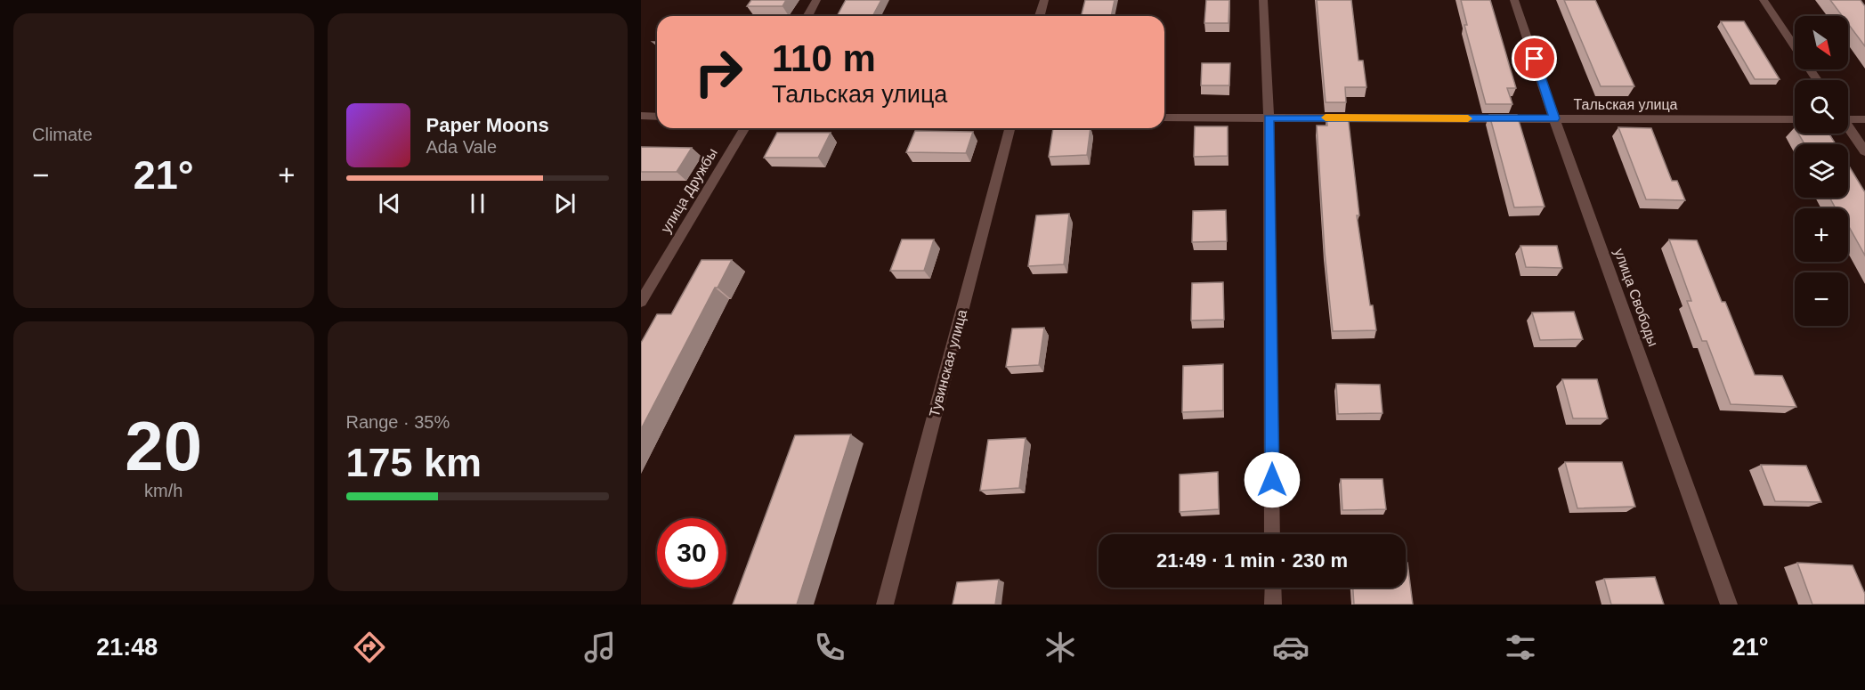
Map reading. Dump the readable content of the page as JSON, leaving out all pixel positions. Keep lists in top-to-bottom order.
{
  "streets": {
    "street": [
      "Тальская улица",
      "улица Дружбы",
      "улица Свободы",
      "Тувинская улица"
    ]
  },
  "crossings": [
    ["Тальская улица", "улица Свободы"]
  ],
  "north": "bottom right",
  "page": {
    "tile": [
      "Climate",
      ["20", "km/h"],
      ["Range · 35%", "175 km"]
    ],
    "map_buttons": ["+", "−"],
    "turn": ["110 m", "Тальская улица"],
    "song": ["Paper Moons", "Ada Vale"],
    "heat": ["−", "21°", "+"],
    "limit": "30",
    "trip": "21:49 · 1 min · 230 m",
    "tabs": ["21:48", "21°"]
  }
}
